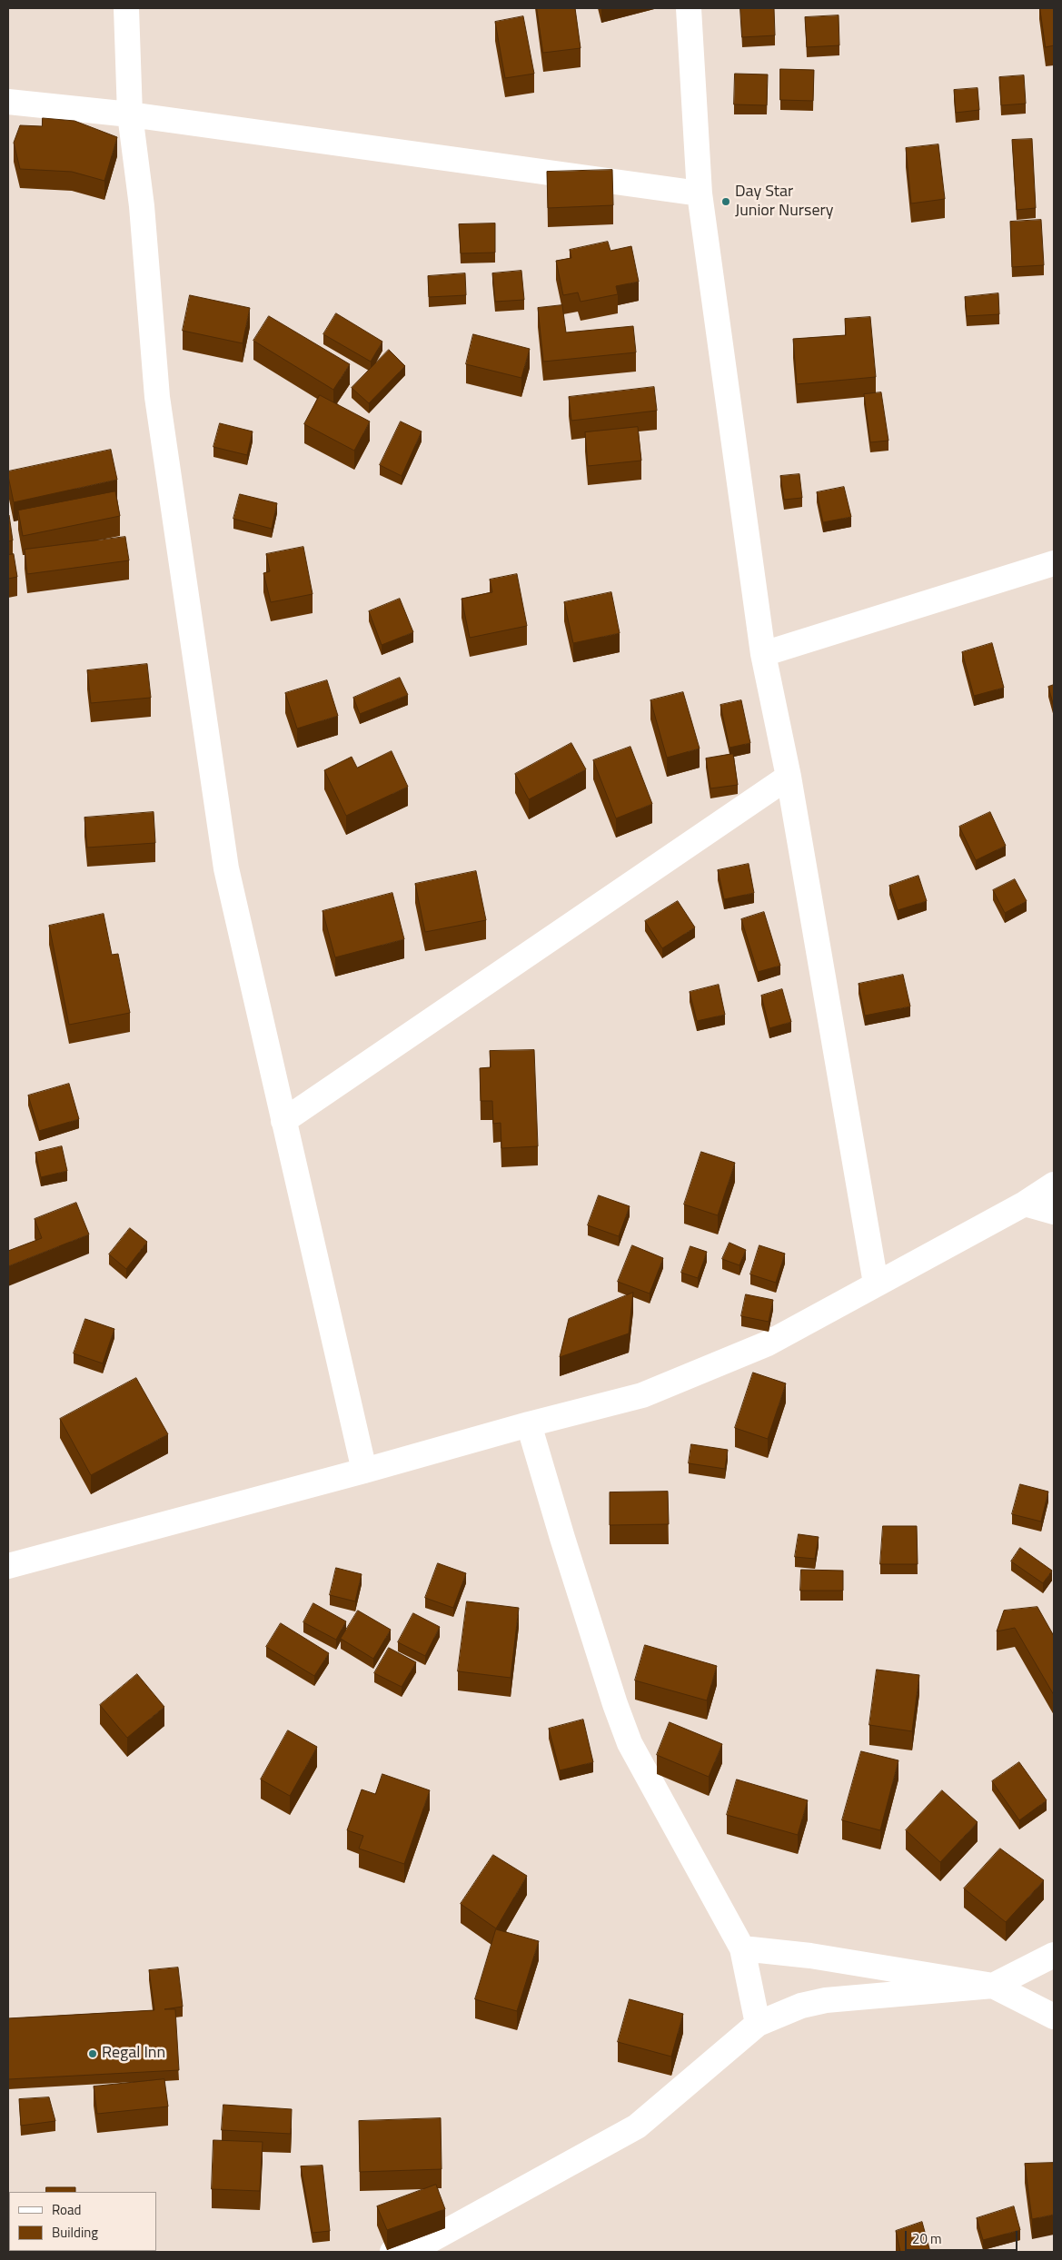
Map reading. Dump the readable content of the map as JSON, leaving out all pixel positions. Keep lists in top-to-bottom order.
{
  "places": ["Day Star Junior Nursery", "Regal Inn"],
  "legend": ["Road", "Building"],
  "scale_bar": "20 m"
}
